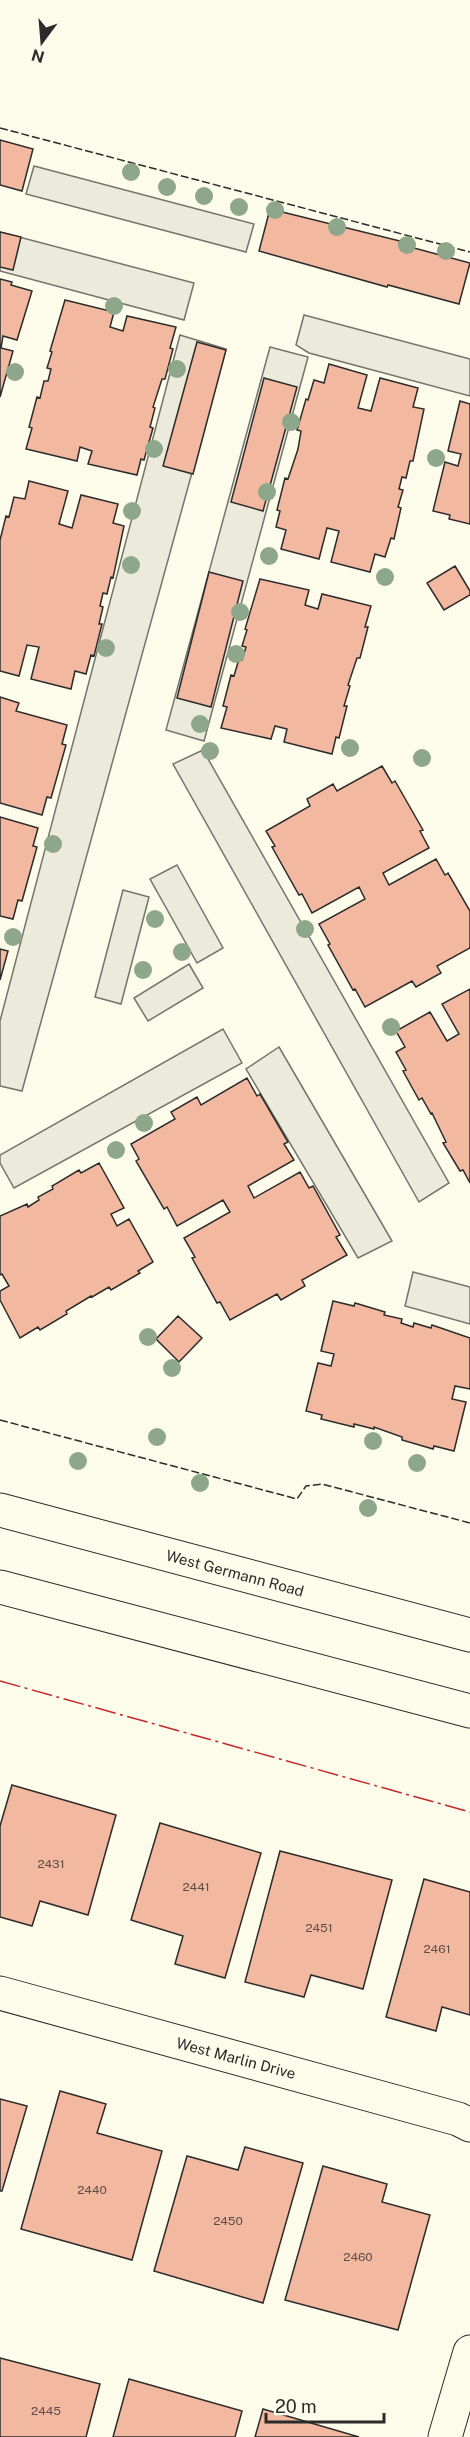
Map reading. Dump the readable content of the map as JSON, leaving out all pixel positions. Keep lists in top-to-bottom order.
{
  "streets": {
    "main road": ["West Germann Road", "West Marlin Drive"]
  },
  "house_numbers": [
    "2431",
    "2441",
    "2451",
    "2461",
    "2440",
    "2450",
    "2460",
    "2445"
  ],
  "scale_bar": "20 m",
  "north": "bottom"
}
